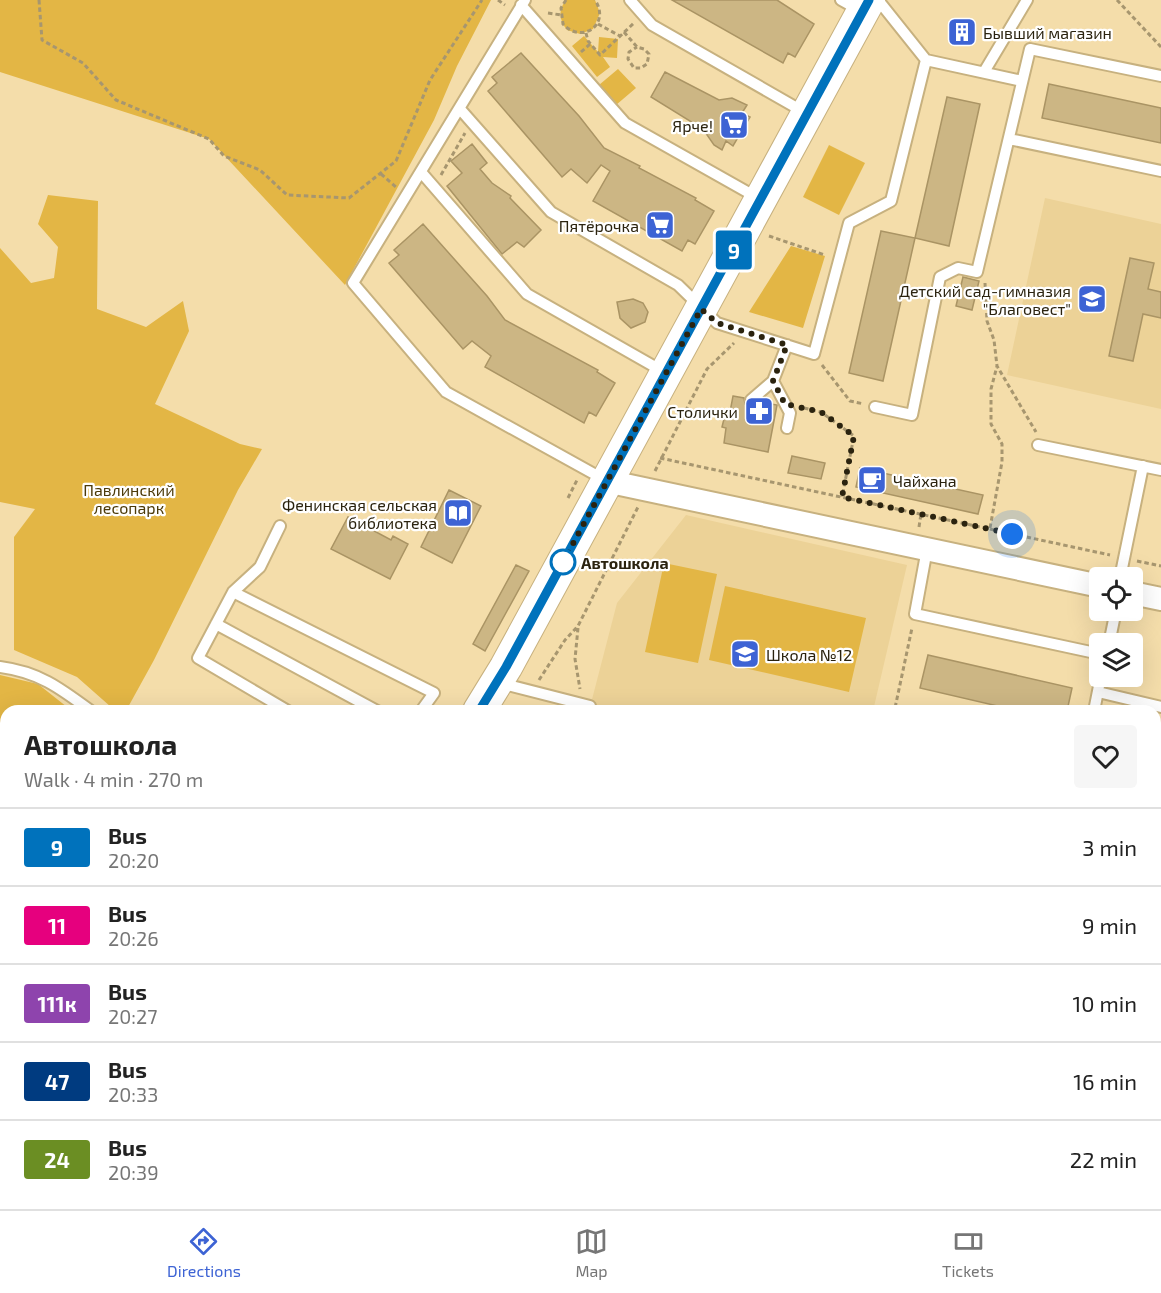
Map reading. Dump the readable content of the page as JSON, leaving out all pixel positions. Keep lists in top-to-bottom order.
{
  "parks": ["Павлинский лесопарк"],
  "places": {
    "building": ["Бывший магазин"],
    "supermarket": ["Ярче!", "Пятёрочка"],
    "school or university": ["Детский сад-гимназия \"Благовест\"", "Школа №12"],
    "pharmacy": ["Столички"],
    "cafe": ["Чайхана"],
    "library": ["Фенинская сельская библиотека"],
    "other": ["Автошкола"]
  },
  "lines": ["bus line 9"],
  "page": {
    "on_map": "9",
    "heading": ["Автошкола", "Walk · 4 min · 270 m"],
    "list": [
      {
        "mark": "9",
        "name": "Bus",
        "note": "20:20",
        "value": "3 min"
      },
      {
        "mark": "11",
        "name": "Bus",
        "note": "20:26",
        "value": "9 min"
      },
      {
        "mark": "111к",
        "name": "Bus",
        "note": "20:27",
        "value": "10 min"
      },
      {
        "mark": "47",
        "name": "Bus",
        "note": "20:33",
        "value": "16 min"
      },
      {
        "mark": "24",
        "name": "Bus",
        "note": "20:39",
        "value": "22 min"
      }
    ],
    "tabs": ["Directions", "Map", "Tickets"]
  }
}
